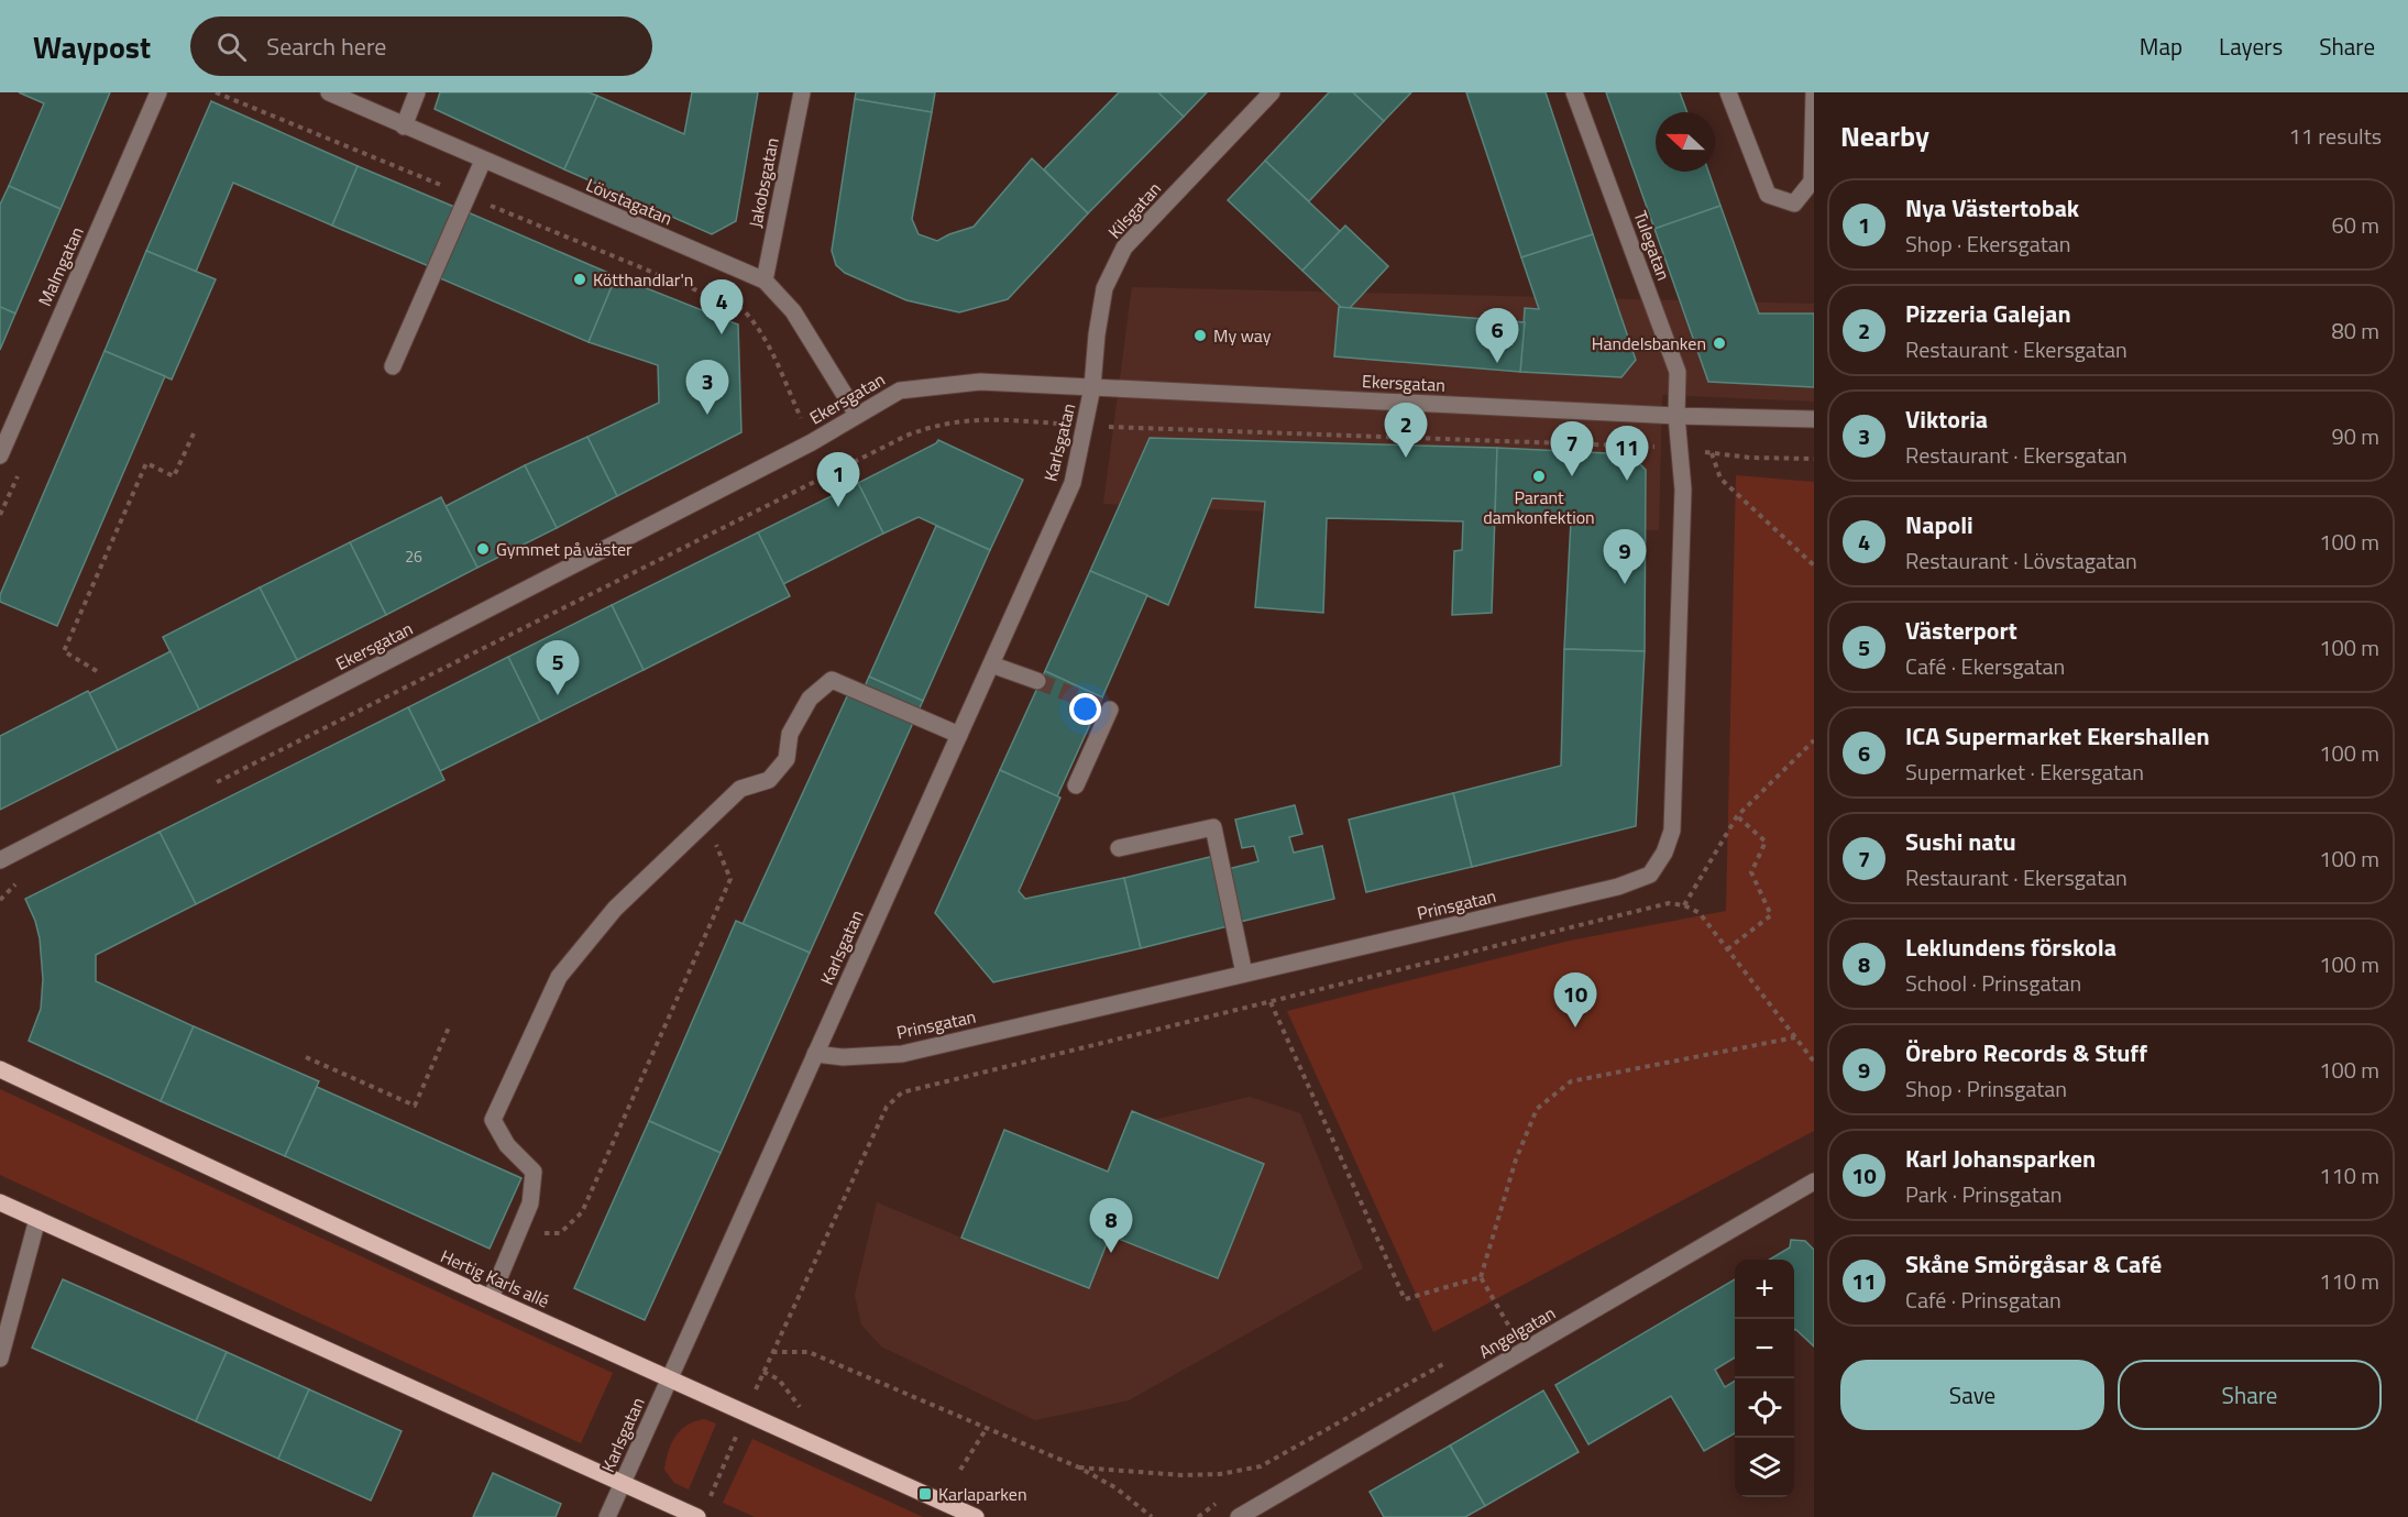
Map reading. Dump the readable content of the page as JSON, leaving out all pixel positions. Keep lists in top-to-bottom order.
{
  "streets": {
    "main road": ["Hertig Karls allé"],
    "street": [
      "Jakobsgatan",
      "Lövstagatan",
      "Kilsgatan",
      "Tulegatan",
      "Malmgatan",
      "Ekersgatan",
      "Karlsgatan",
      "Prinsgatan",
      "Angelgatan"
    ]
  },
  "crossings": [
    ["Jakobsgatan", "Lövstagatan"],
    ["Lövstagatan", "Ekersgatan"],
    ["Kilsgatan", "Ekersgatan"],
    ["Kilsgatan", "Karlsgatan"],
    ["Tulegatan", "Ekersgatan"],
    ["Tulegatan", "Prinsgatan"],
    ["Ekersgatan", "Karlsgatan"],
    ["Ekersgatan", "Prinsgatan"],
    ["Karlsgatan", "Prinsgatan"],
    ["Karlsgatan", "Hertig Karls allé"]
  ],
  "places": {
    "other": [
      "Kötthandlar'n",
      "My way",
      "Handelsbanken",
      "Parant damkonfektion",
      "Gymmet på väster"
    ],
    "transit": ["Karlaparken"]
  },
  "house_numbers": ["26"],
  "north": "left",
  "page": {
    "header": "Waypost",
    "search": "Search here",
    "nav": ["Map", "Layers", "Share"],
    "heading": ["Nearby", "11 results"],
    "list": [
      {
        "mark": "1",
        "name": "Nya Västertobak",
        "note": "Shop · Ekersgatan",
        "value": "60 m"
      },
      {
        "mark": "2",
        "name": "Pizzeria Galejan",
        "note": "Restaurant · Ekersgatan",
        "value": "80 m"
      },
      {
        "mark": "3",
        "name": "Viktoria",
        "note": "Restaurant · Ekersgatan",
        "value": "90 m"
      },
      {
        "mark": "4",
        "name": "Napoli",
        "note": "Restaurant · Lövstagatan",
        "value": "100 m"
      },
      {
        "mark": "5",
        "name": "Västerport",
        "note": "Café · Ekersgatan",
        "value": "100 m"
      },
      {
        "mark": "6",
        "name": "ICA Supermarket Ekershallen",
        "note": "Supermarket · Ekersgatan",
        "value": "100 m"
      },
      {
        "mark": "7",
        "name": "Sushi natu",
        "note": "Restaurant · Ekersgatan",
        "value": "100 m"
      },
      {
        "mark": "8",
        "name": "Leklundens förskola",
        "note": "School · Prinsgatan",
        "value": "100 m"
      },
      {
        "mark": "9",
        "name": "Örebro Records & Stuff",
        "note": "Shop · Prinsgatan",
        "value": "100 m"
      },
      {
        "mark": "10",
        "name": "Karl Johansparken",
        "note": "Park · Prinsgatan",
        "value": "110 m"
      },
      {
        "mark": "11",
        "name": "Skåne Smörgåsar & Café",
        "note": "Café · Prinsgatan",
        "value": "110 m"
      }
    ],
    "pins": [
      "4",
      "6",
      "3",
      "2",
      "7",
      "11",
      "1",
      "9",
      "5",
      "10",
      "8"
    ],
    "map_buttons": ["+", "−"],
    "buttons": ["Save", "Share"]
  }
}
